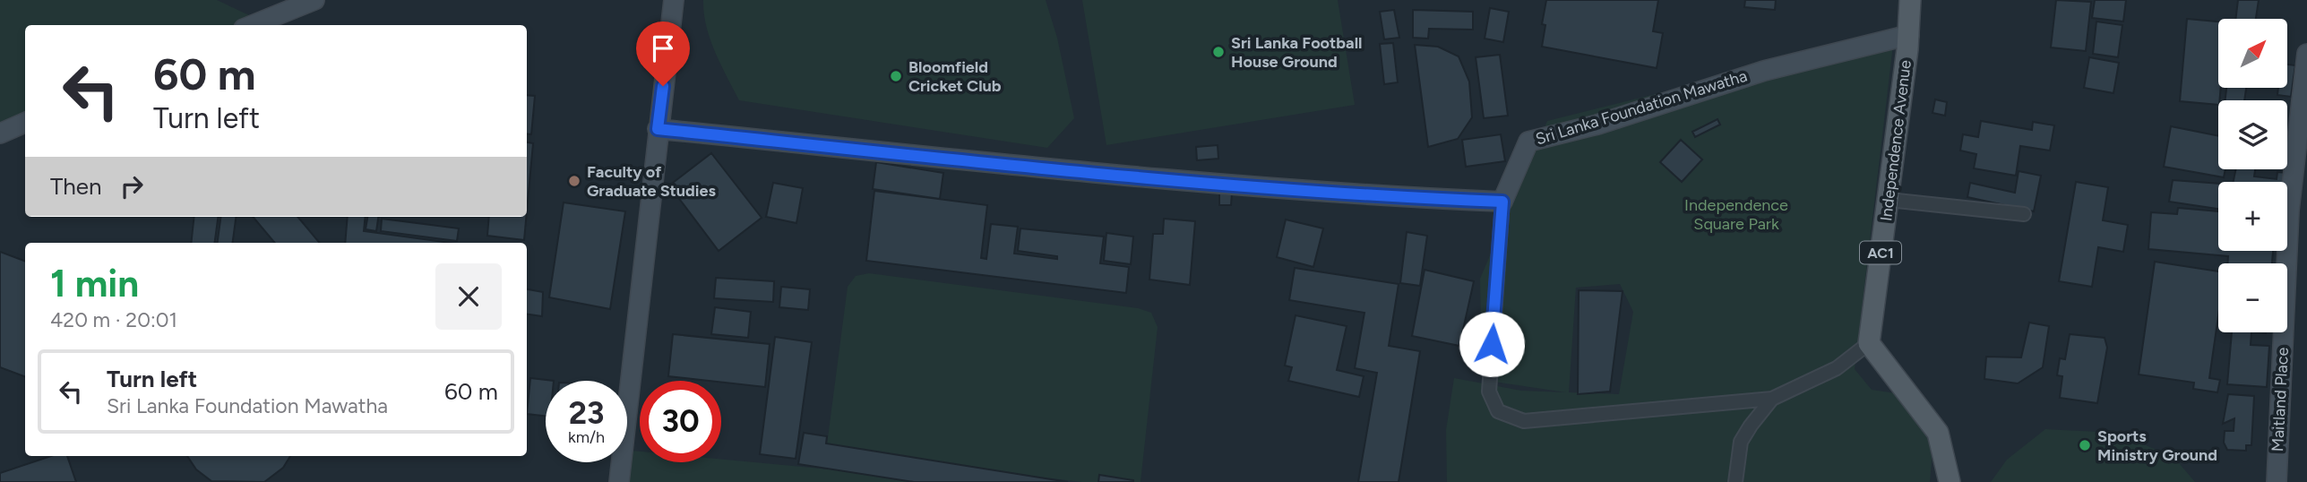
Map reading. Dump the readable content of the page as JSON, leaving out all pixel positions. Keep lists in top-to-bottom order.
{
  "streets": {
    "main road": ["Independence Avenue", "AC1"],
    "street": ["Sri Lanka Foundation Mawatha", "Maitland Place"]
  },
  "crossings": [
    ["Sri Lanka Foundation Mawatha", "Independence Avenue"]
  ],
  "parks": ["Independence Square Park"],
  "places": [
    "Sri Lanka Football House Ground",
    "Bloomfield Cricket Club",
    "Faculty of Graduate Studies",
    "Sports Ministry Ground"
  ],
  "north": "top right",
  "page": {
    "map_buttons": ["+", "−"],
    "turn": ["60 m", "Turn left"],
    "then": "Then",
    "heading": ["1 min", "420 m · 20:01"],
    "list": [
      {
        "name": "Turn left",
        "note": "Sri Lanka Foundation Mawatha",
        "value": "60 m"
      }
    ],
    "speed": "23 km/h",
    "limit": "30"
  }
}
